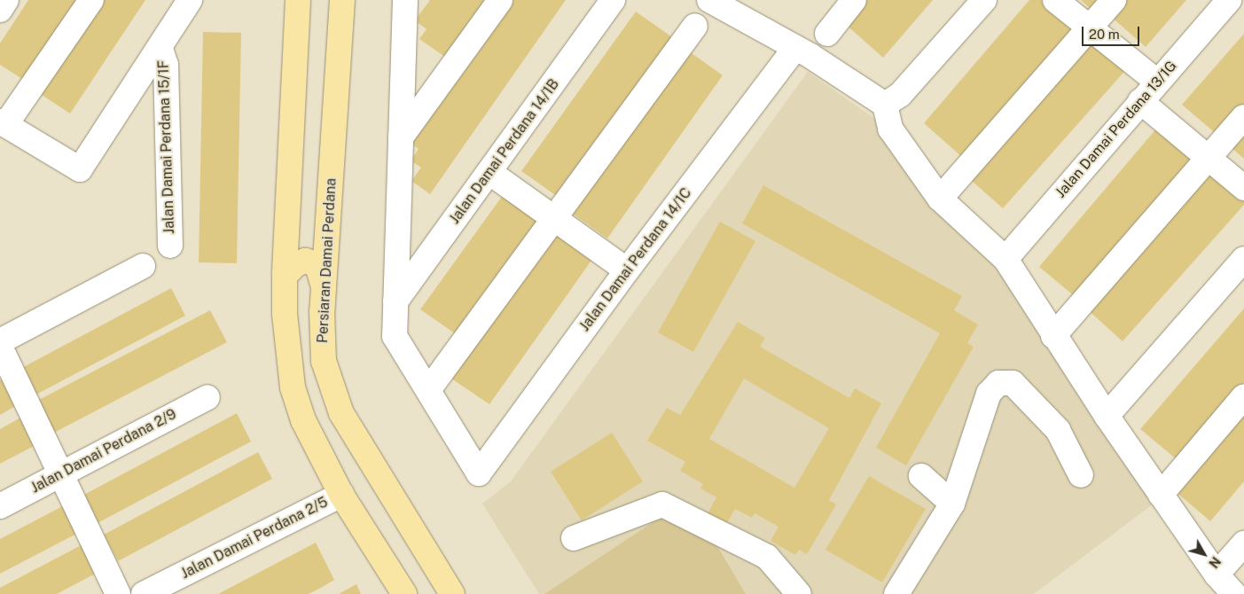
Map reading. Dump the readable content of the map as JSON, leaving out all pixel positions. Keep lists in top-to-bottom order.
{
  "streets": {
    "main road": ["Persiaran Damai Perdana"],
    "street": [
      "Jalan Damai Perdana 13/1G",
      "Jalan Damai Perdana 15/1F",
      "Jalan Damai Perdana 14/1B",
      "Jalan Damai Perdana 14/1C",
      "Jalan Damai Perdana 2/9",
      "Jalan Damai Perdana 2/5"
    ]
  },
  "scale_bar": "20 m",
  "north": "bottom right"
}
